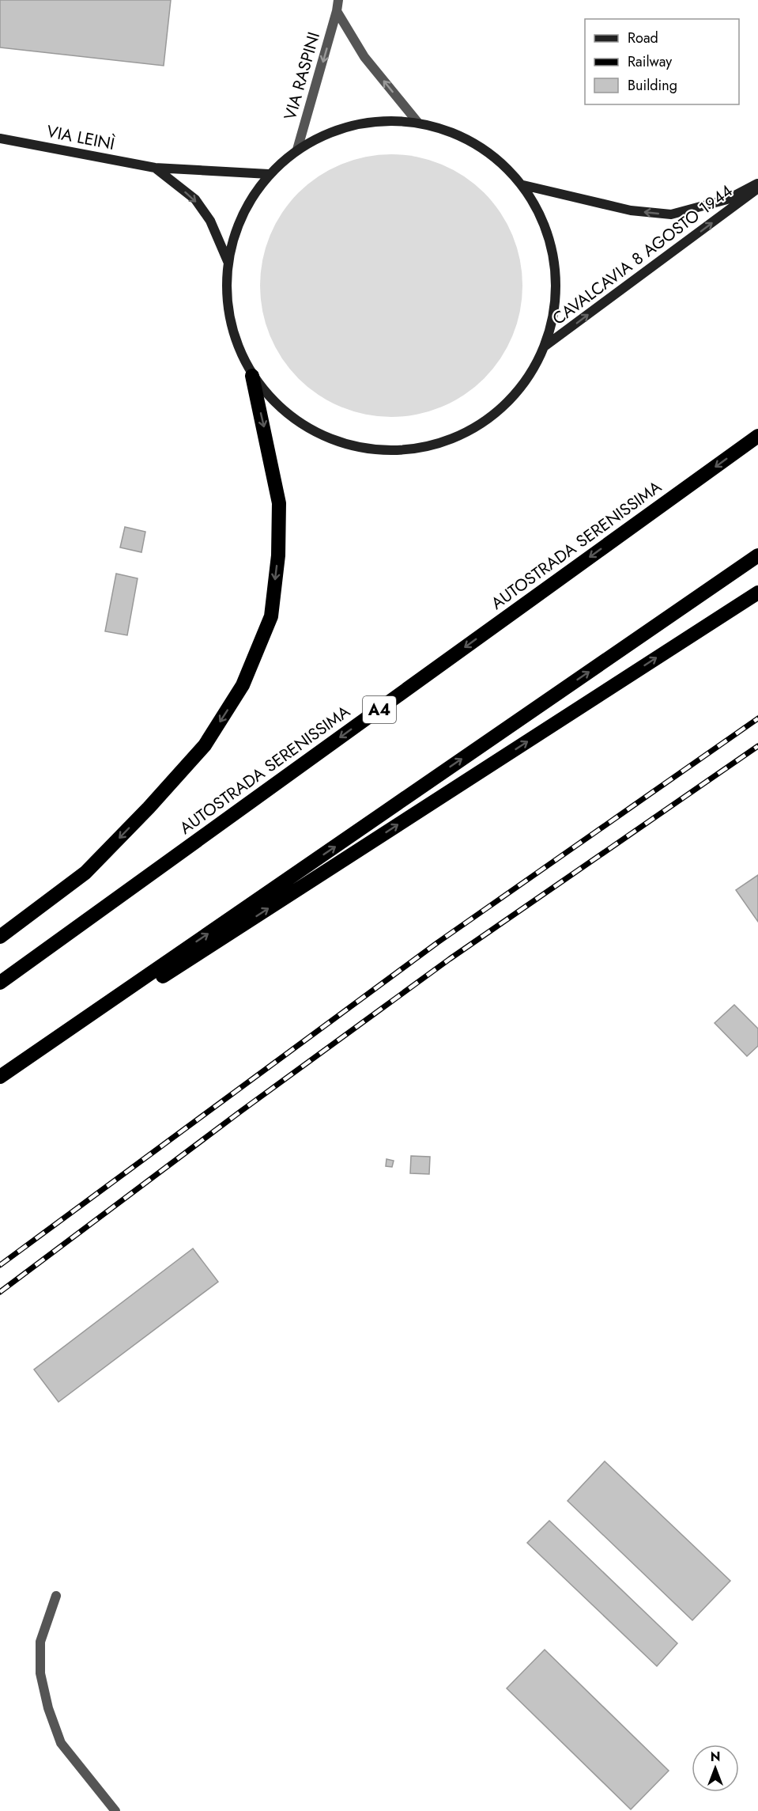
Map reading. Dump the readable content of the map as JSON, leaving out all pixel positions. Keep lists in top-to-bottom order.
{
  "streets": {
    "highway": ["AUTOSTRADA SERENISSIMA", "A4"],
    "main road": ["VIA LEINÌ", "CAVALCAVIA 8 AGOSTO 1944"],
    "street": ["VIA RASPINI"]
  },
  "legend": ["Road", "Railway", "Building"],
  "north": "top"
}
